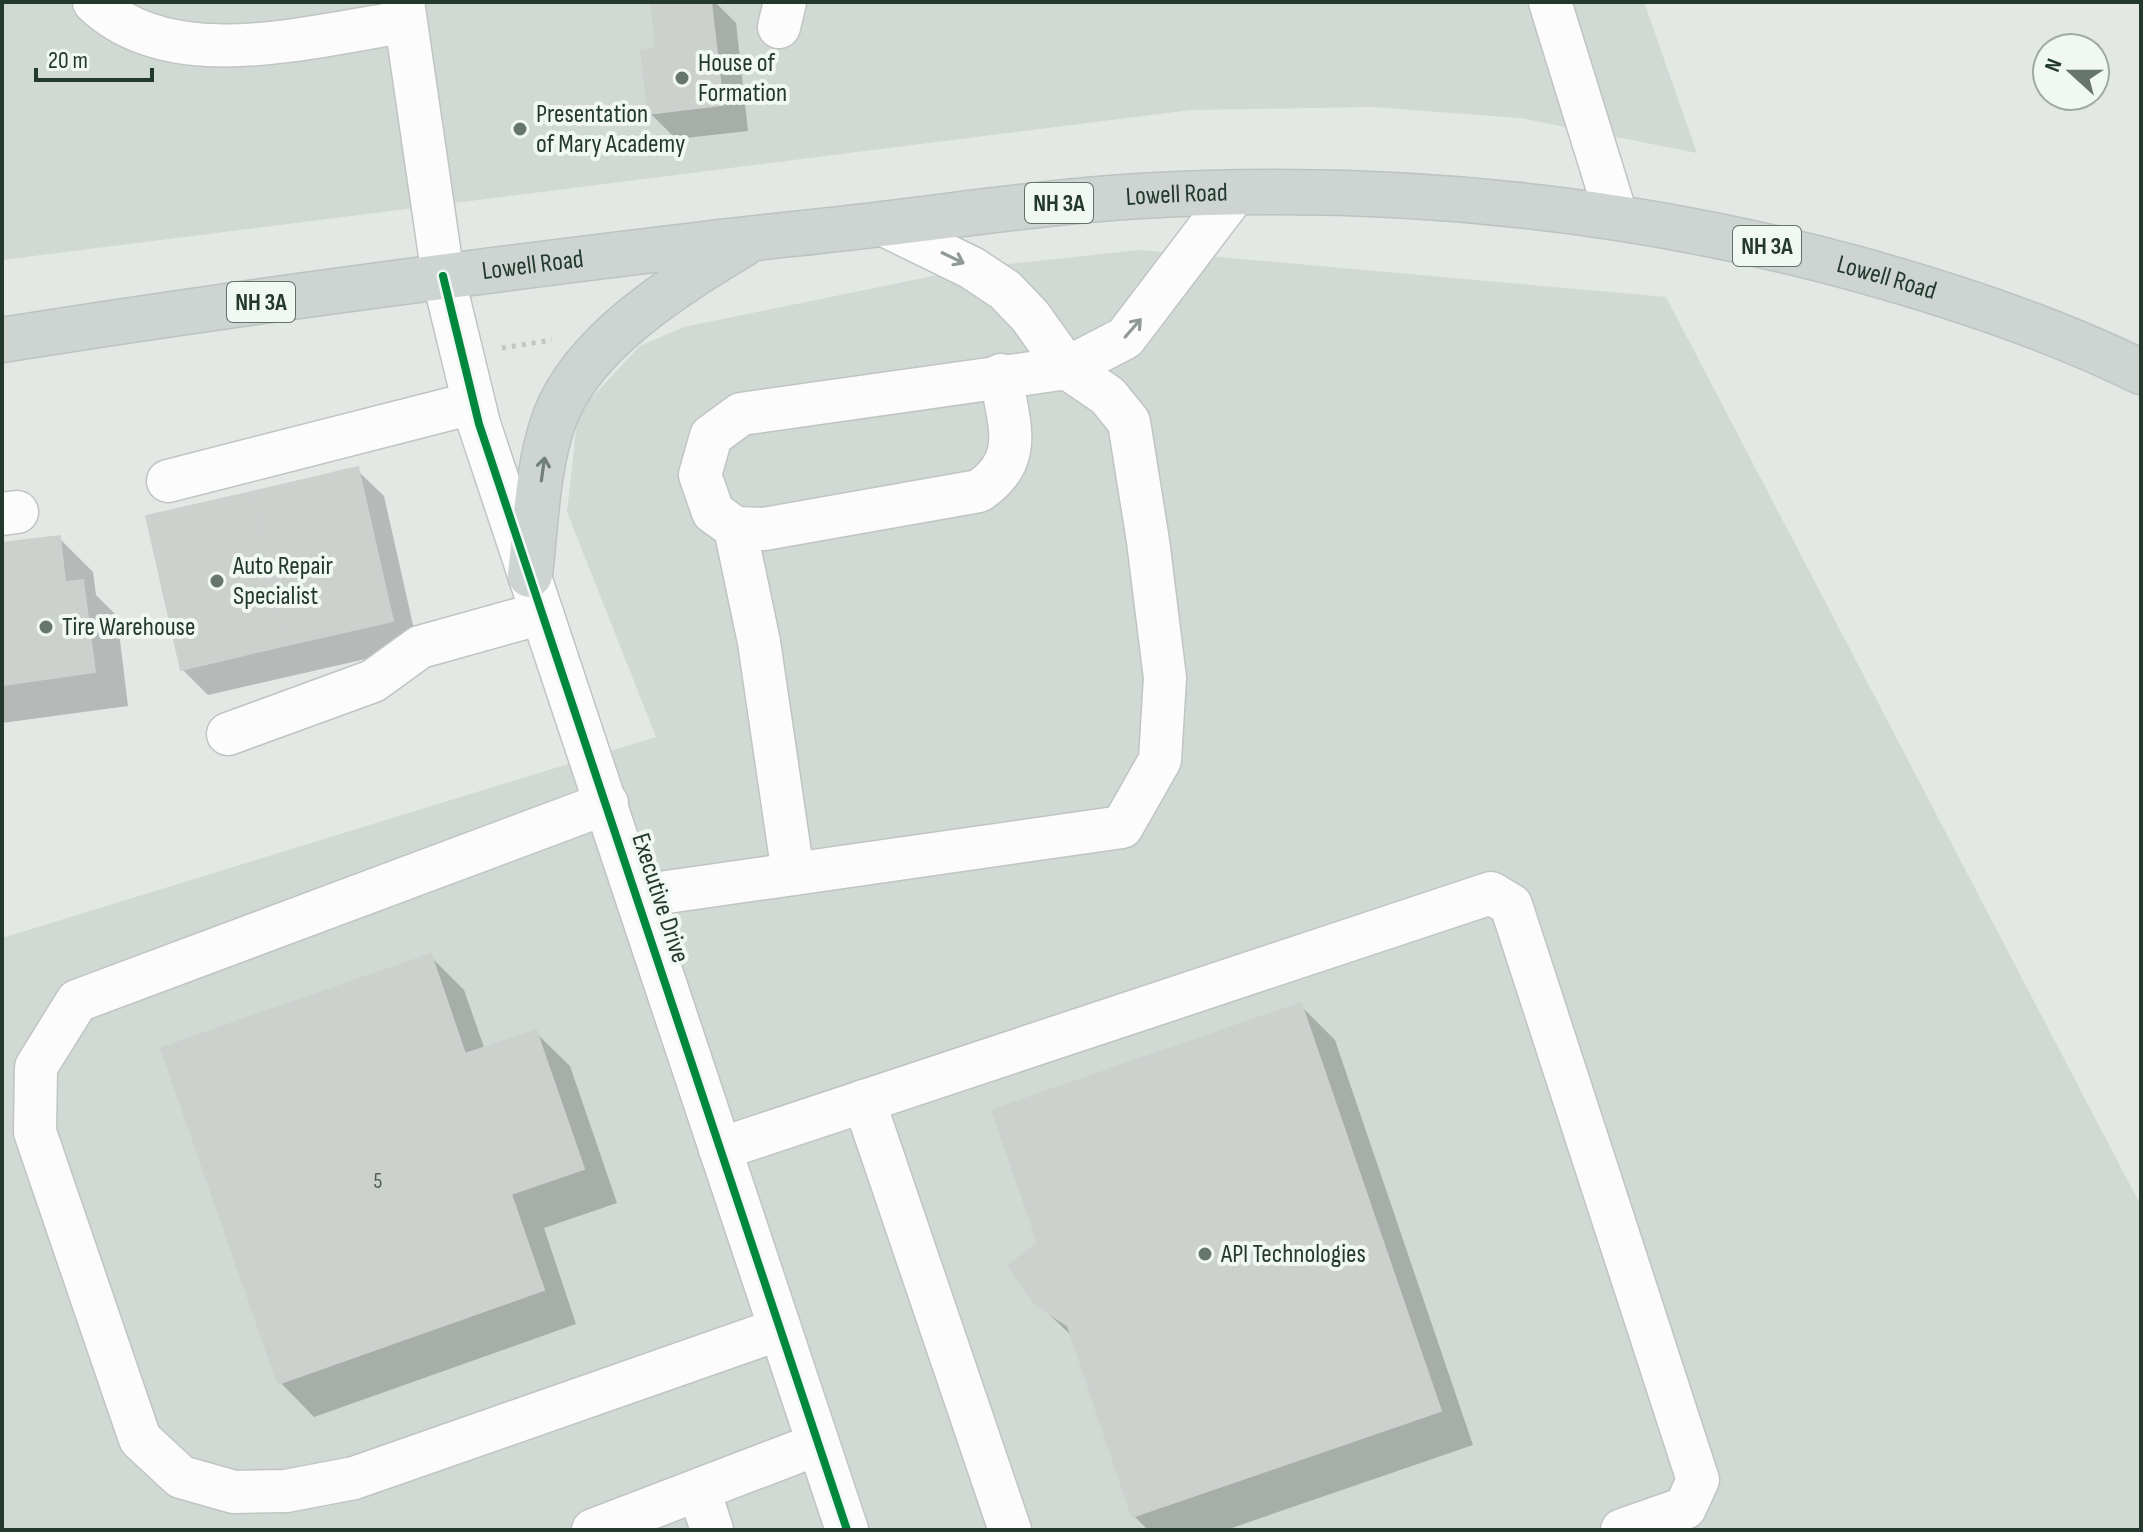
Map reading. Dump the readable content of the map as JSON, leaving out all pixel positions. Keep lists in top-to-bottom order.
{
  "streets": {
    "main road": ["Lowell Road", "NH 3A"],
    "street": ["Executive Drive"]
  },
  "crossings": [
    ["Lowell Road", "Executive Drive"]
  ],
  "places": [
    "House of Formation",
    "Presentation of Mary Academy",
    "Auto Repair Specialist",
    "Tire Warehouse",
    "API Technologies"
  ],
  "house_numbers": ["5"],
  "scale_bar": "20 m",
  "north": "left"
}
